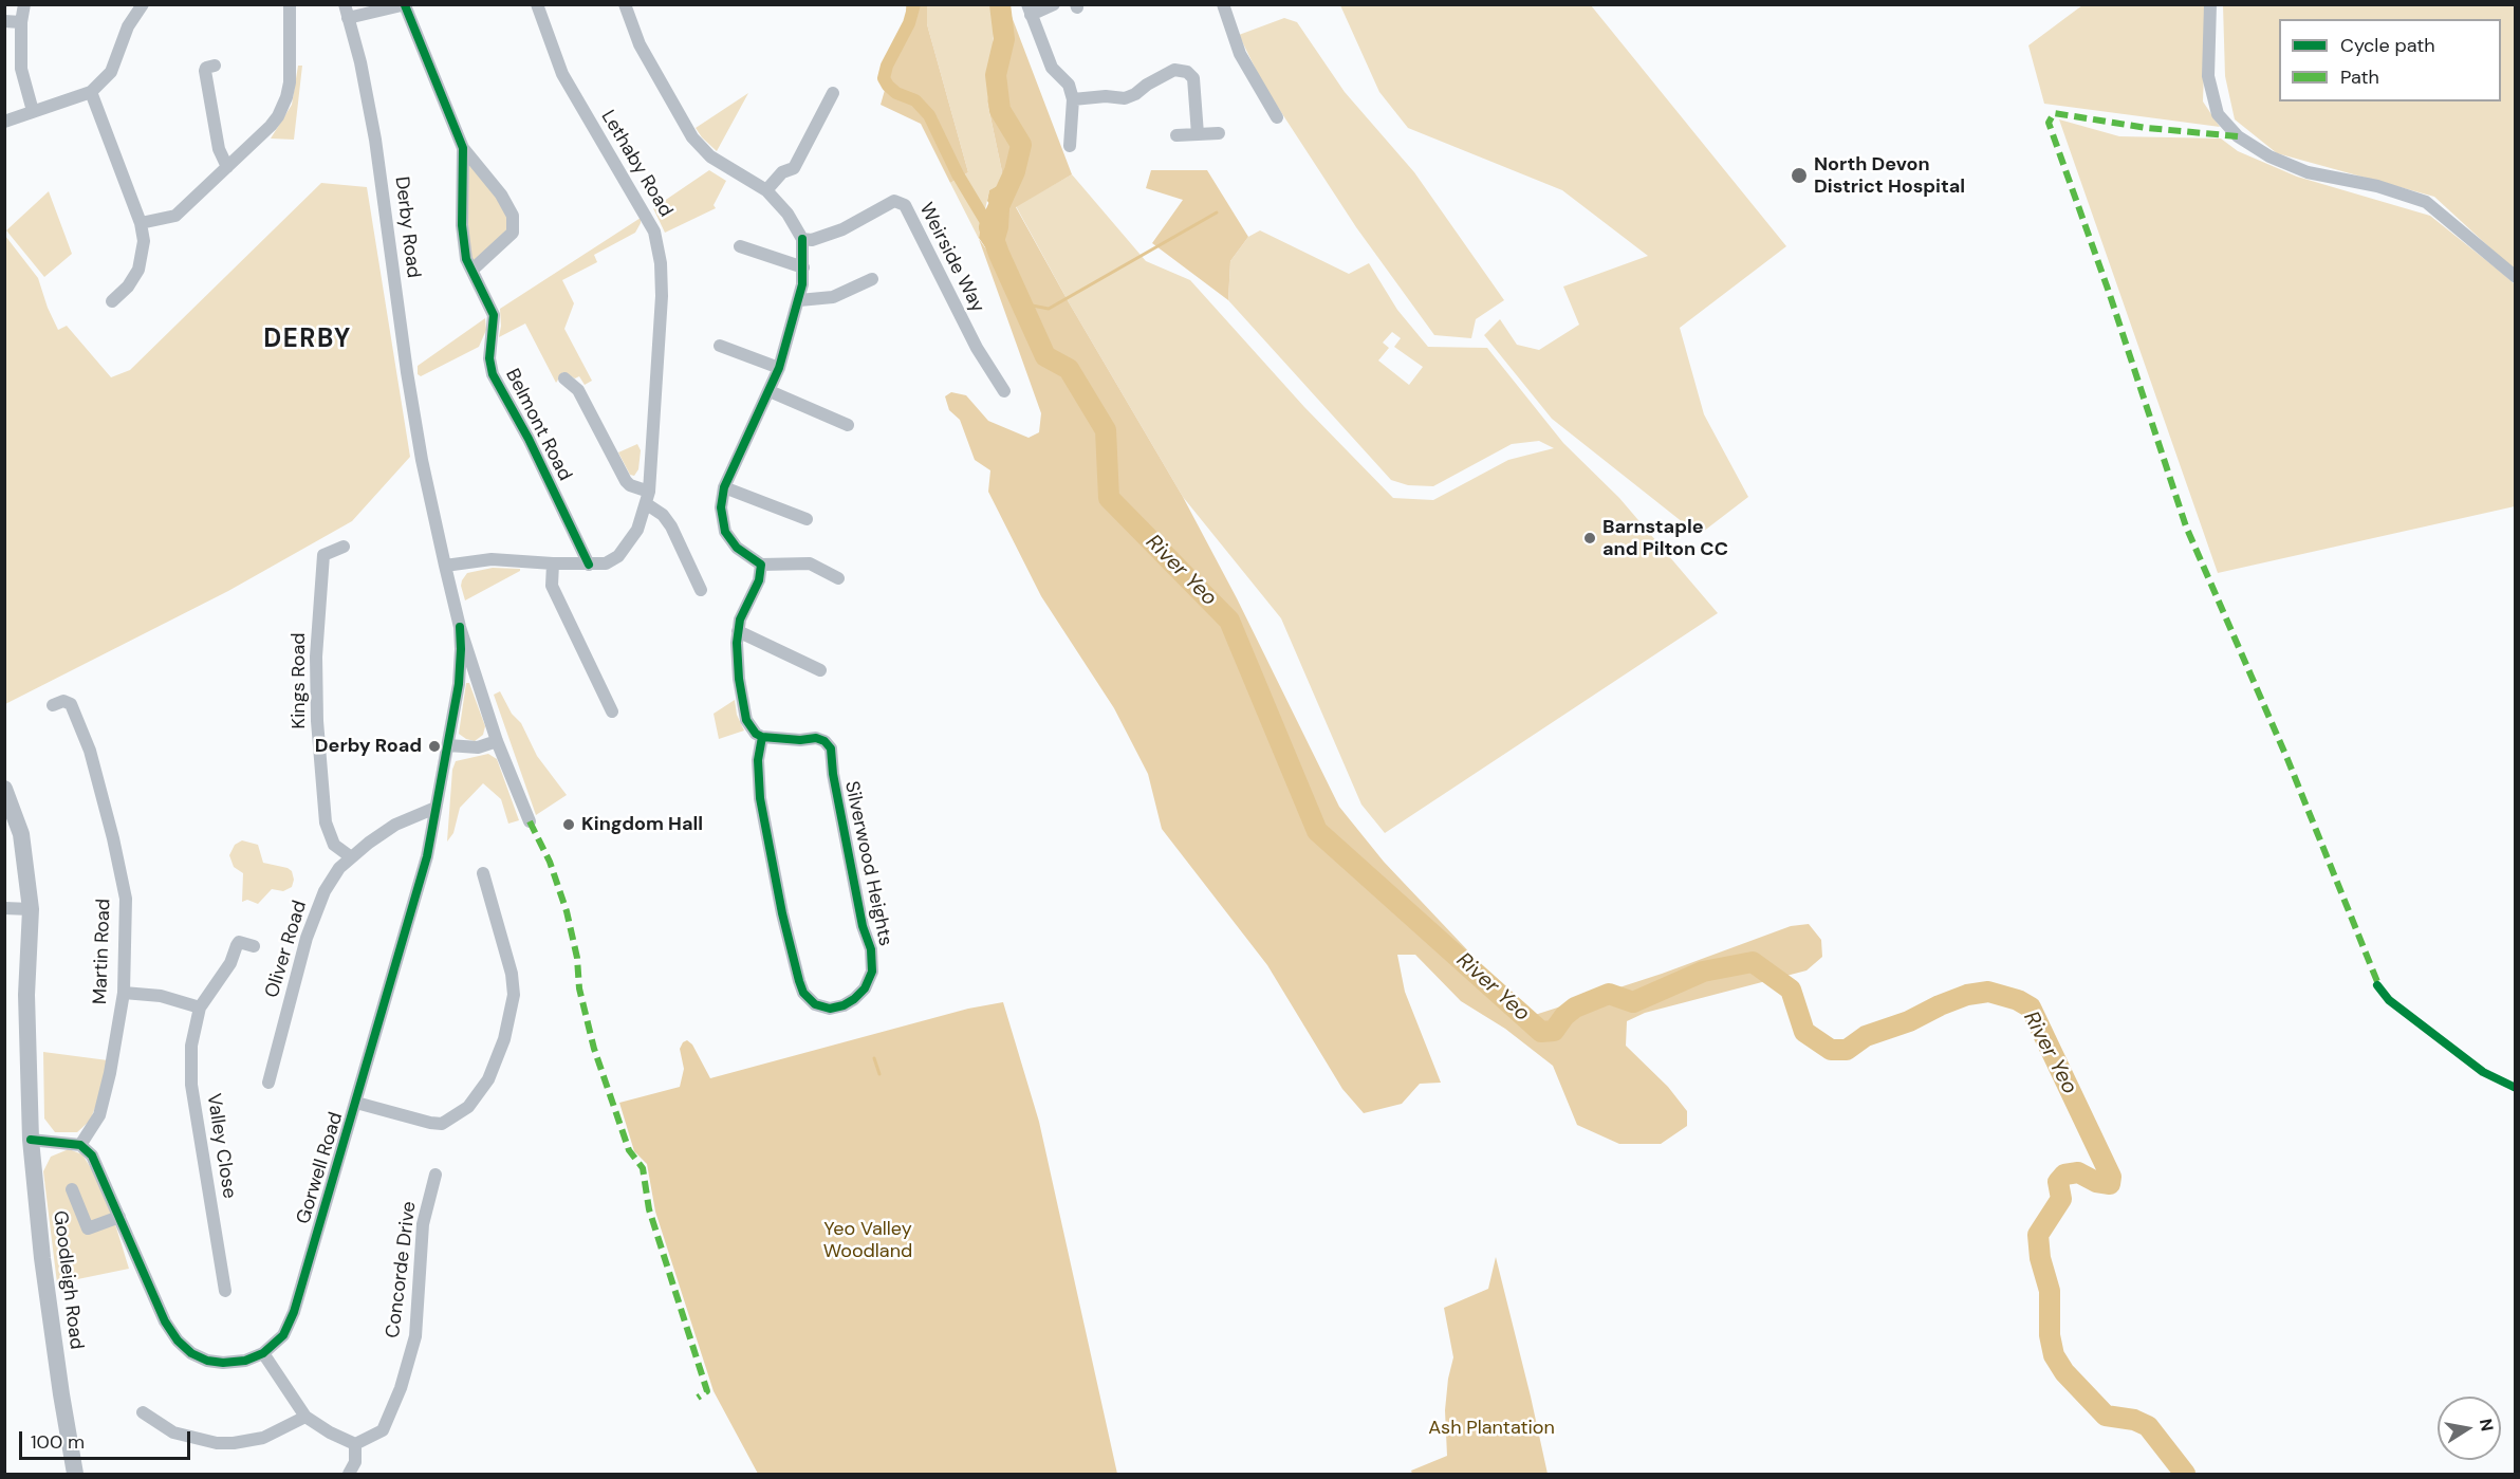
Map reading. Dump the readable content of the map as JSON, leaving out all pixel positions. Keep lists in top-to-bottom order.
{
  "streets": {
    "street": [
      "Lethaby Road",
      "Derby Road",
      "Weirside Way",
      "Belmont Road",
      "Kings Road",
      "Silverwood Heights",
      "Oliver Road",
      "Martin Road",
      "Valley Close",
      "Gorwell Road",
      "Concorde Drive",
      "Goodleigh Road"
    ]
  },
  "crossings": [
    ["Lethaby Road", "Derby Road"],
    ["Lethaby Road", "Belmont Road"],
    ["Derby Road", "Gorwell Road"],
    ["Kings Road", "Oliver Road"],
    ["Oliver Road", "Gorwell Road"]
  ],
  "districts": ["DERBY"],
  "water": ["River Yeo"],
  "parks": ["Yeo Valley Woodland", "Ash Plantation"],
  "places": [
    "North Devon District Hospital",
    "Barnstaple and Pilton CC",
    "Derby Road",
    "Kingdom Hall"
  ],
  "legend": ["Cycle path", "Path"],
  "scale_bar": "100 m",
  "north": "right"
}
